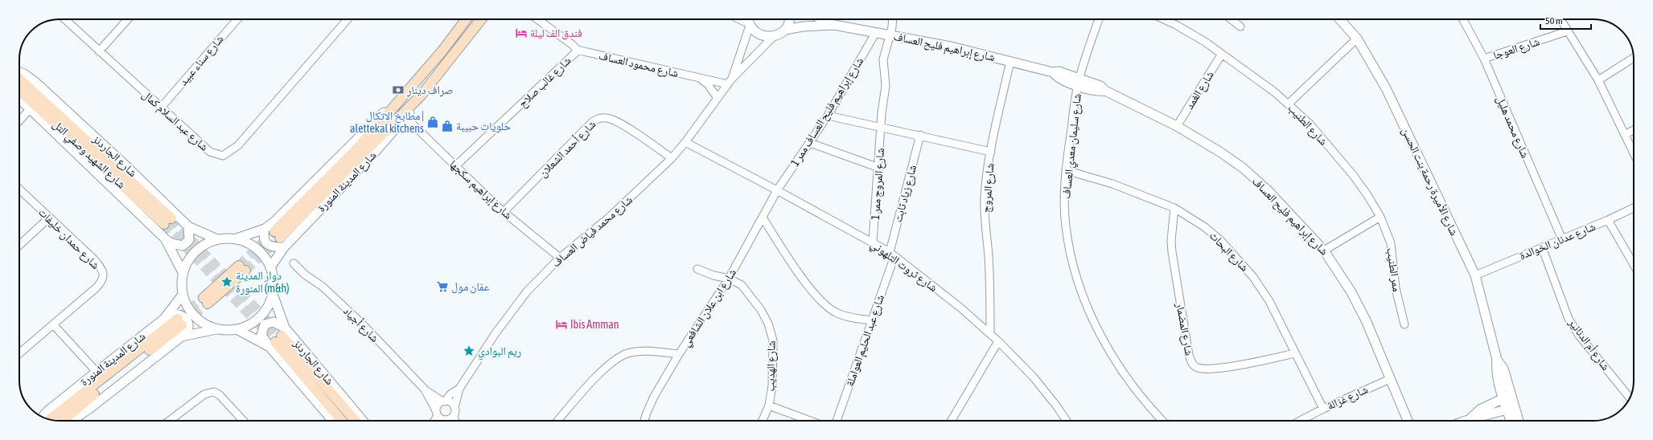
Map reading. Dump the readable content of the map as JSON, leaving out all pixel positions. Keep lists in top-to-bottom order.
{
  "streets": {
    "main road": ["شارع الشهيد وصفي التل", "شارع المدينة المنورة"],
    "street": [
      "شارع إبراهيم فليح العساف",
      "شارع العوجا",
      "شارع سناء عبيد",
      "شارع محمود العساف",
      "شارع غالب صلاح",
      "شارع الغمد",
      "شارع إبراهيم فليح العساف ممر 1",
      "شارع عبد السلام كمال",
      "شارع الطنيب",
      "شارع محمد هليل",
      "شارع سليمان معدي العساف",
      "شارع أحمد الشعلان",
      "شارع الجاردنز",
      "شارع الأميرة رحمة بنت الحسن",
      "شارع المروج ممر 1",
      "شارع المروج",
      "شارع إبراهيم سكجها",
      "شارع زياد ثابت",
      "شارع محمد فياض العساف",
      "شارع حمدان خليفات",
      "شارع عدنان الخوالدة",
      "شارع البحاث",
      "شارع ثروت التلهوني",
      "ممر الطنيب",
      "شارع ابن علان الشافعي",
      "شارع أجياد",
      "شارع المضمار",
      "شارع عبد الحليم العواملة",
      "شارع أم الدنانير",
      "شارع الهديب",
      "شارع غزالة"
    ]
  },
  "crossings": [
    ["شارع إبراهيم فليح العساف", "شارع الغمد"],
    ["شارع إبراهيم فليح العساف", "شارع إبراهيم فليح العساف ممر 1"],
    ["شارع إبراهيم فليح العساف", "شارع سليمان معدي العساف"],
    ["شارع إبراهيم فليح العساف", "شارع المروج ممر 1"],
    ["شارع إبراهيم فليح العساف", "شارع محمد فياض العساف"],
    ["شارع إبراهيم فليح العساف", "شارع غزالة"],
    ["شارع العوجا", "شارع محمد هليل"],
    ["شارع سناء عبيد", "شارع عبد السلام كمال"],
    ["شارع محمود العساف", "شارع غالب صلاح"],
    ["شارع محمود العساف", "شارع محمد فياض العساف"],
    ["شارع غالب صلاح", "شارع إبراهيم سكجها"],
    ["شارع الغمد", "شارع الطنيب"],
    ["شارع إبراهيم فليح العساف ممر 1", "شارع المروج"],
    ["شارع إبراهيم فليح العساف ممر 1", "شارع ثروت التلهوني"],
    ["شارع إبراهيم فليح العساف ممر 1", "شارع ابن علان الشافعي"],
    ["شارع الطنيب", "ممر الطنيب"],
    ["شارع محمد هليل", "شارع عدنان الخوالدة"],
    ["شارع سليمان معدي العساف", "شارع البحاث"],
    ["شارع أحمد الشعلان", "شارع إبراهيم سكجها"],
    ["شارع أحمد الشعلان", "شارع محمد فياض العساف"],
    ["شارع الجاردنز", "شارع المدينة المنورة"],
    ["شارع المدينة المنورة", "شارع إبراهيم سكجها"],
    ["شارع الأميرة رحمة بنت الحسن", "شارع عدنان الخوالدة"],
    ["شارع المروج ممر 1", "شارع المروج"],
    ["شارع المروج ممر 1", "شارع ثروت التلهوني"],
    ["شارع المروج", "شارع زياد ثابت"],
    ["شارع المروج", "شارع ثروت التلهوني"],
    ["شارع إبراهيم سكجها", "شارع محمد فياض العساف"],
    ["شارع زياد ثابت", "شارع ثروت التلهوني"],
    ["شارع زياد ثابت", "شارع عبد الحليم العواملة"],
    ["شارع محمد فياض العساف", "شارع ثروت التلهوني"],
    ["شارع محمد فياض العساف", "شارع أجياد"],
    ["شارع عدنان الخوالدة", "شارع أم الدنانير"],
    ["شارع البحاث", "شارع المضمار"],
    ["شارع البحاث", "شارع غزالة"],
    ["شارع ثروت التلهوني", "شارع ابن علان الشافعي"],
    ["شارع ثروت التلهوني", "شارع عبد الحليم العواملة"],
    ["شارع ابن علان الشافعي", "شارع الهديب"]
  ],
  "places": {
    "hotel": ["فندق الف ليلة", "Ibis Amman"],
    "bank": ["صراف دينار"],
    "shop": ["مطابخ الاتكال | alettekal kitchens", "حلويات حبيبة"],
    "place": ["دوار المدينة المنورة (m&h)", "ريم البوادي"],
    "supermarket": ["عمّان مول"]
  },
  "scale_bar": "50 m"
}
